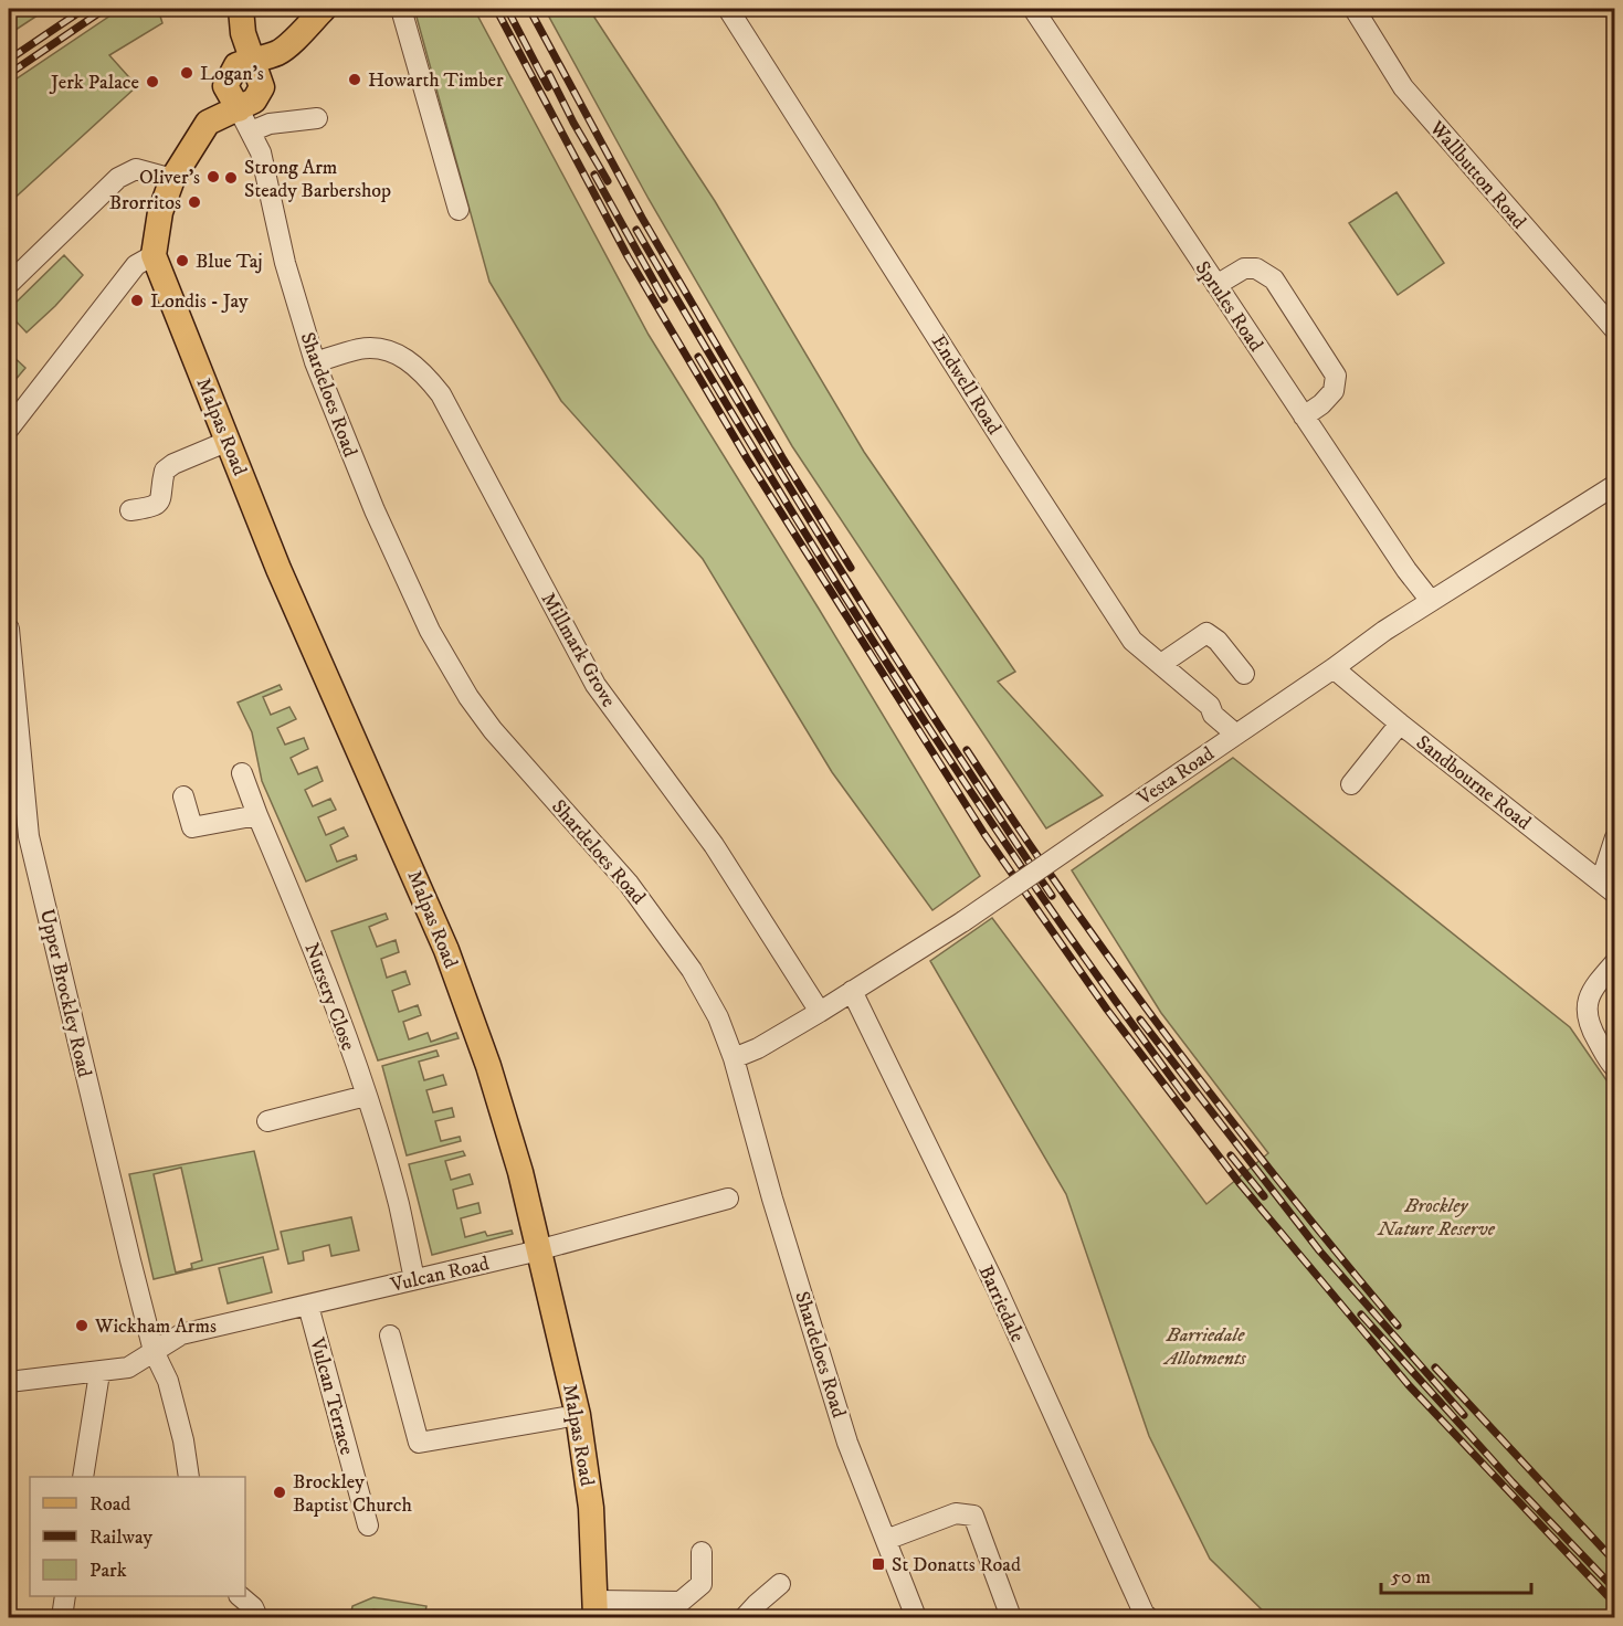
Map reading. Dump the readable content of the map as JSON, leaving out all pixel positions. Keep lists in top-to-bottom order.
{
  "streets": {
    "main road": ["Shardeloes Road", "Malpas Road"],
    "street": [
      "Wallbutton Road",
      "Sprules Road",
      "Endwell Road",
      "Millmark Grove",
      "Vesta Road",
      "Sandbourne Road",
      "Upper Brockley Road",
      "Nursery Close",
      "Vulcan Road",
      "Barriedale",
      "Vulcan Terrace"
    ]
  },
  "crossings": [
    ["Sprules Road", "Vesta Road"],
    ["Endwell Road", "Vesta Road"],
    ["Shardeloes Road", "Millmark Grove"],
    ["Shardeloes Road", "Vesta Road"],
    ["Malpas Road", "Vulcan Road"],
    ["Millmark Grove", "Vesta Road"],
    ["Vesta Road", "Sandbourne Road"],
    ["Vesta Road", "Barriedale"],
    ["Upper Brockley Road", "Vulcan Road"],
    ["Nursery Close", "Vulcan Road"],
    ["Vulcan Road", "Vulcan Terrace"]
  ],
  "parks": ["Brockley Nature Reserve", "Barriedale Allotments"],
  "places": {
    "other": [
      "Logan's",
      "Howarth Timber",
      "Jerk Palace",
      "Oliver's",
      "Strong Arm Steady Barbershop",
      "Brorritos",
      "Blue Taj",
      "Londis - Jay",
      "Wickham Arms",
      "Brockley Baptist Church"
    ],
    "transit": ["St Donatts Road"]
  },
  "legend": ["Road", "Railway", "Park"],
  "scale_bar": "50 m"
}
